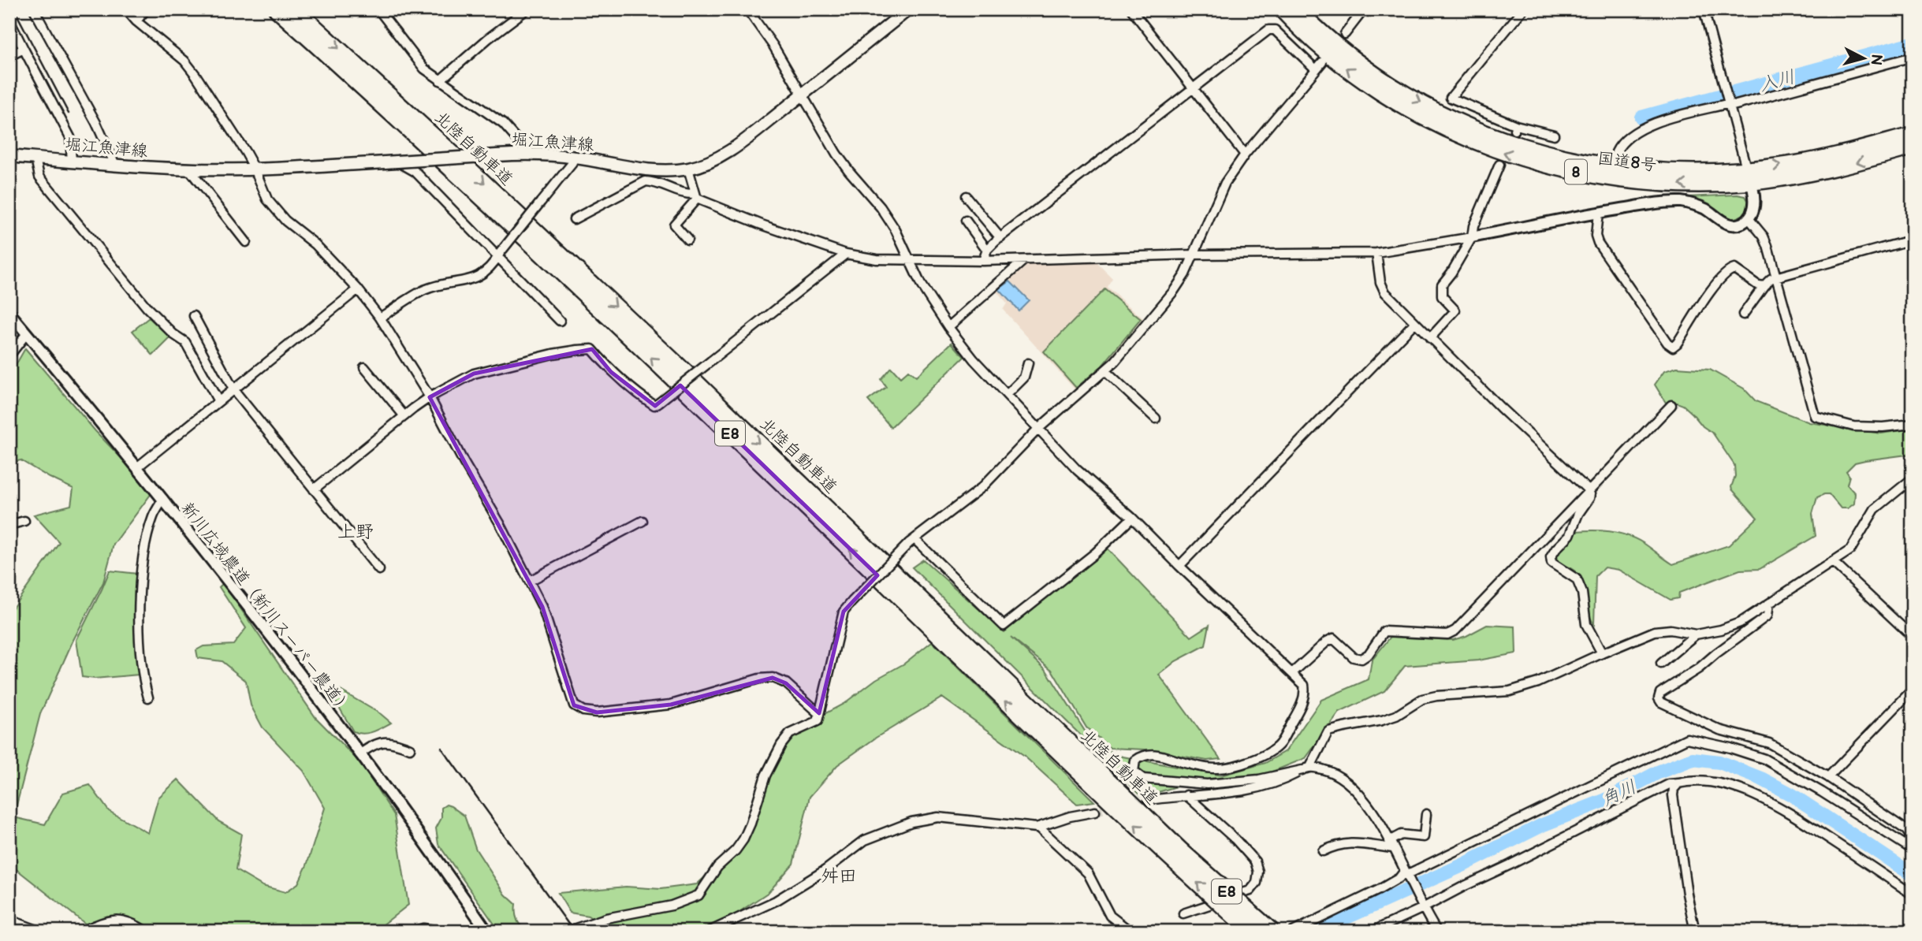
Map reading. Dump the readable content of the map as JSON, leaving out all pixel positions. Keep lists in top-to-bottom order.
{
  "streets": {
    "highway": [
      "北陸自動車道",
      "国道8号",
      "8",
      "E8"
    ],
    "main road": ["堀江魚津線"],
    "street": ["新川広域農道（新川スーパー農道）"]
  },
  "districts": ["上野", "舛田"],
  "water": ["入川", "角川"],
  "north": "right"
}
